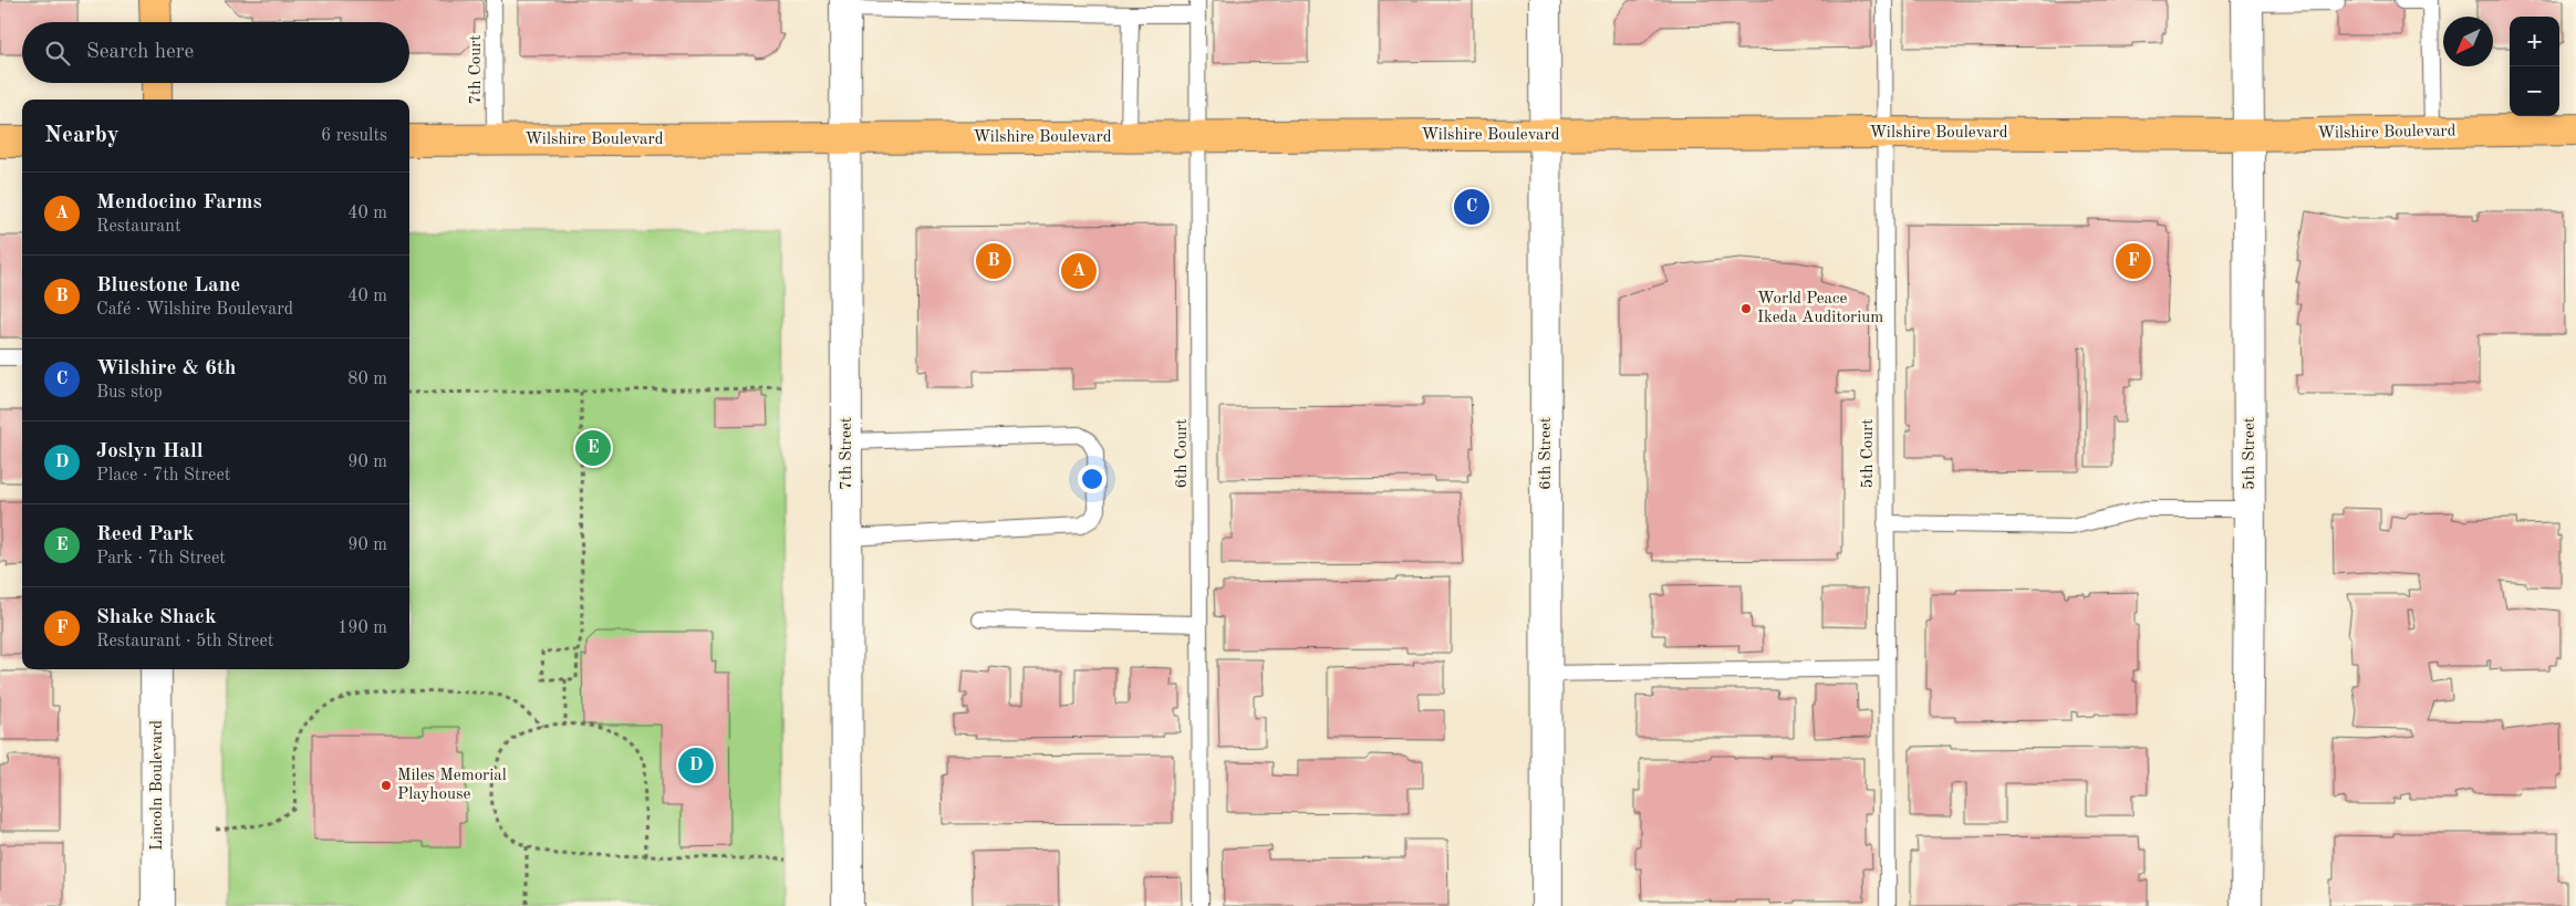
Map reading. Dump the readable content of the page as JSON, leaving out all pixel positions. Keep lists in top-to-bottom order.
{
  "streets": {
    "main road": ["Wilshire Boulevard"],
    "street": [
      "7th Street",
      "6th Street",
      "5th Street",
      "Lincoln Boulevard"
    ],
    "lane": ["7th Court", "6th Court", "5th Court"]
  },
  "crossings": [
    ["7th Court", "Wilshire Boulevard"],
    ["Wilshire Boulevard", "7th Street"],
    ["Wilshire Boulevard", "6th Court"],
    ["Wilshire Boulevard", "6th Street"],
    ["Wilshire Boulevard", "5th Court"],
    ["Wilshire Boulevard", "5th Street"]
  ],
  "places": ["World Peace Ikeda Auditorium", "Miles Memorial Playhouse"],
  "north": "bottom left",
  "page": {
    "map_buttons": ["+", "−"],
    "search": "Search here",
    "heading": ["Nearby", "6 results"],
    "list": [
      {
        "mark": "A",
        "name": "Mendocino Farms",
        "note": "Restaurant",
        "value": "40 m"
      },
      {
        "mark": "B",
        "name": "Bluestone Lane",
        "note": "Café · Wilshire Boulevard",
        "value": "40 m"
      },
      {
        "mark": "C",
        "name": "Wilshire & 6th",
        "note": "Bus stop",
        "value": "80 m"
      },
      {
        "mark": "D",
        "name": "Joslyn Hall",
        "note": "Place · 7th Street",
        "value": "90 m"
      },
      {
        "mark": "E",
        "name": "Reed Park",
        "note": "Park · 7th Street",
        "value": "90 m"
      },
      {
        "mark": "F",
        "name": "Shake Shack",
        "note": "Restaurant · 5th Street",
        "value": "190 m"
      }
    ],
    "pins": [
      "C",
      "B",
      "F",
      "A",
      "E",
      "D"
    ]
  }
}
